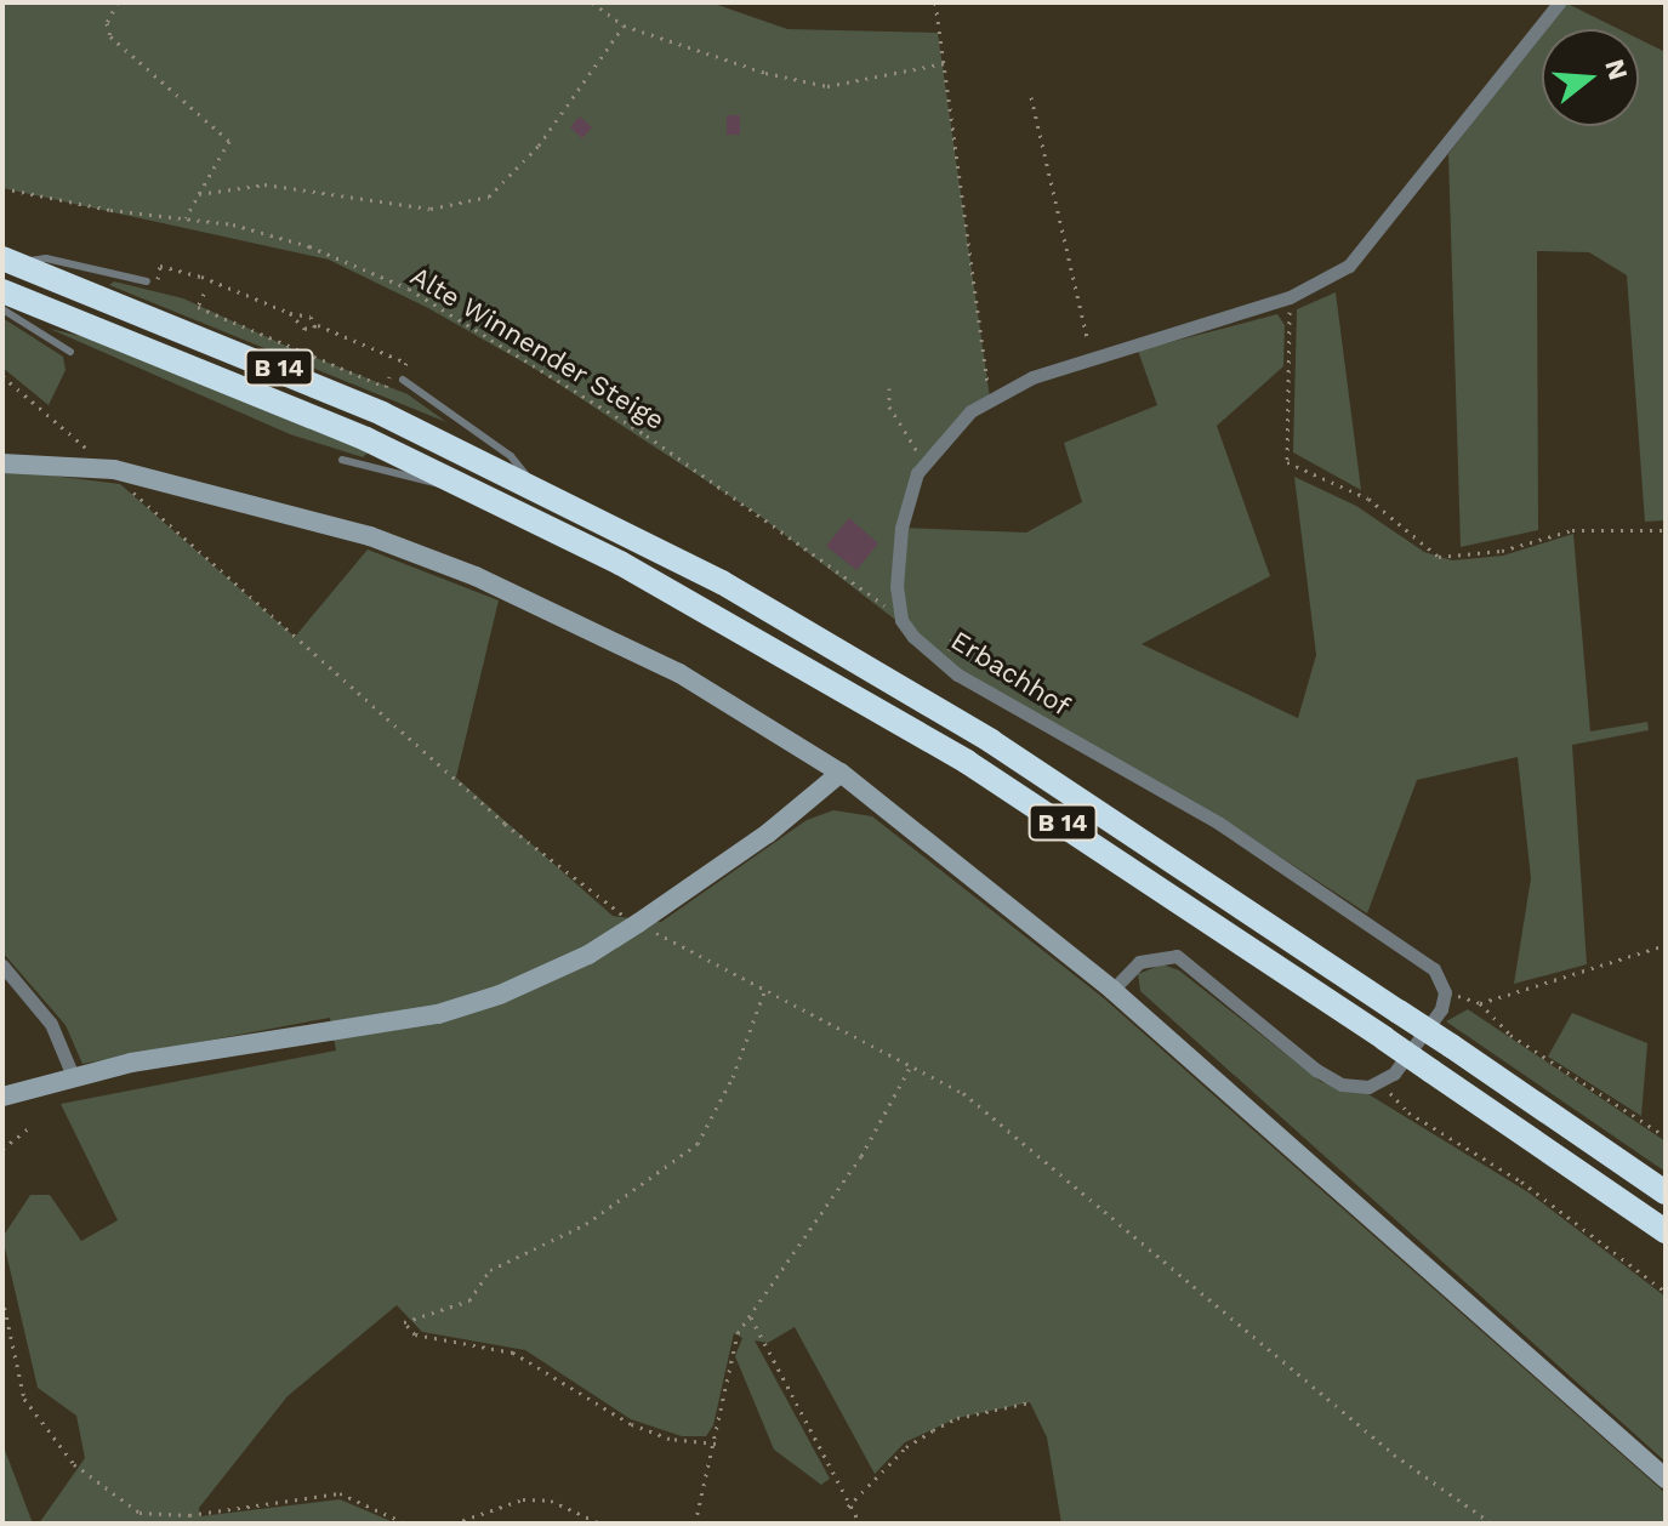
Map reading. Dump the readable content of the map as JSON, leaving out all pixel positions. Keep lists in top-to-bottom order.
{
  "streets": {
    "highway": ["B 14"],
    "street": ["Erbachhof"],
    "path": ["Alte Winnender Steige"]
  },
  "crossings": [
    ["Alte Winnender Steige", "Erbachhof"]
  ],
  "north": "right"
}
